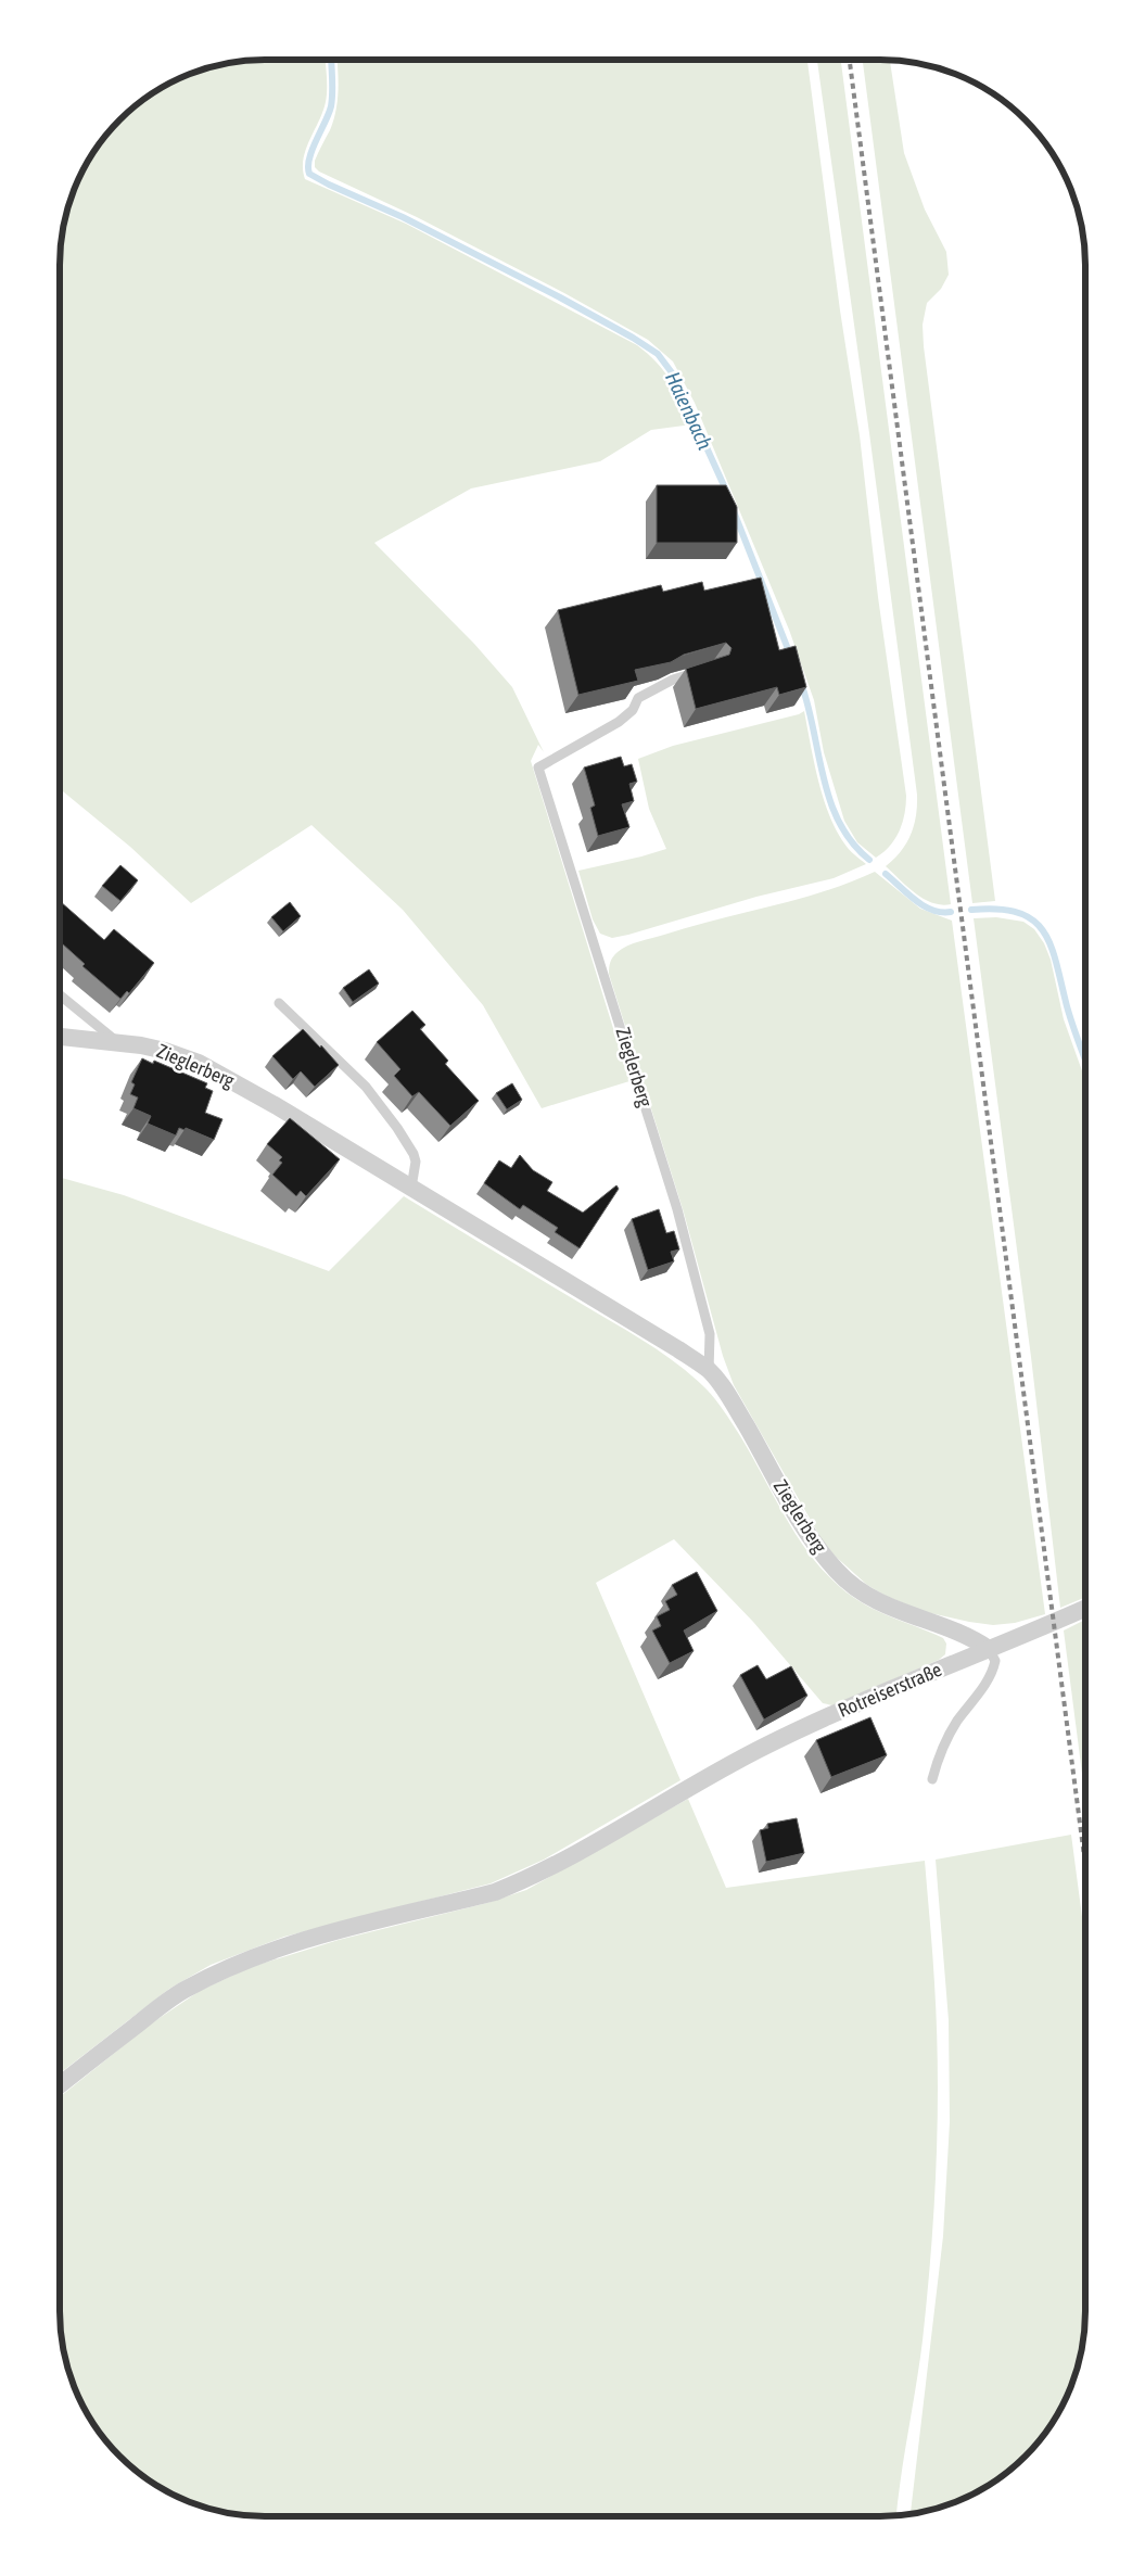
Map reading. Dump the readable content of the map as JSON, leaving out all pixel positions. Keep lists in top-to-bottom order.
{
  "streets": {
    "street": ["Zieglerberg", "Rotreiserstraße"]
  },
  "crossings": [
    ["Zieglerberg", "Rotreiserstraße"]
  ],
  "water": ["Haienbach"]
}
